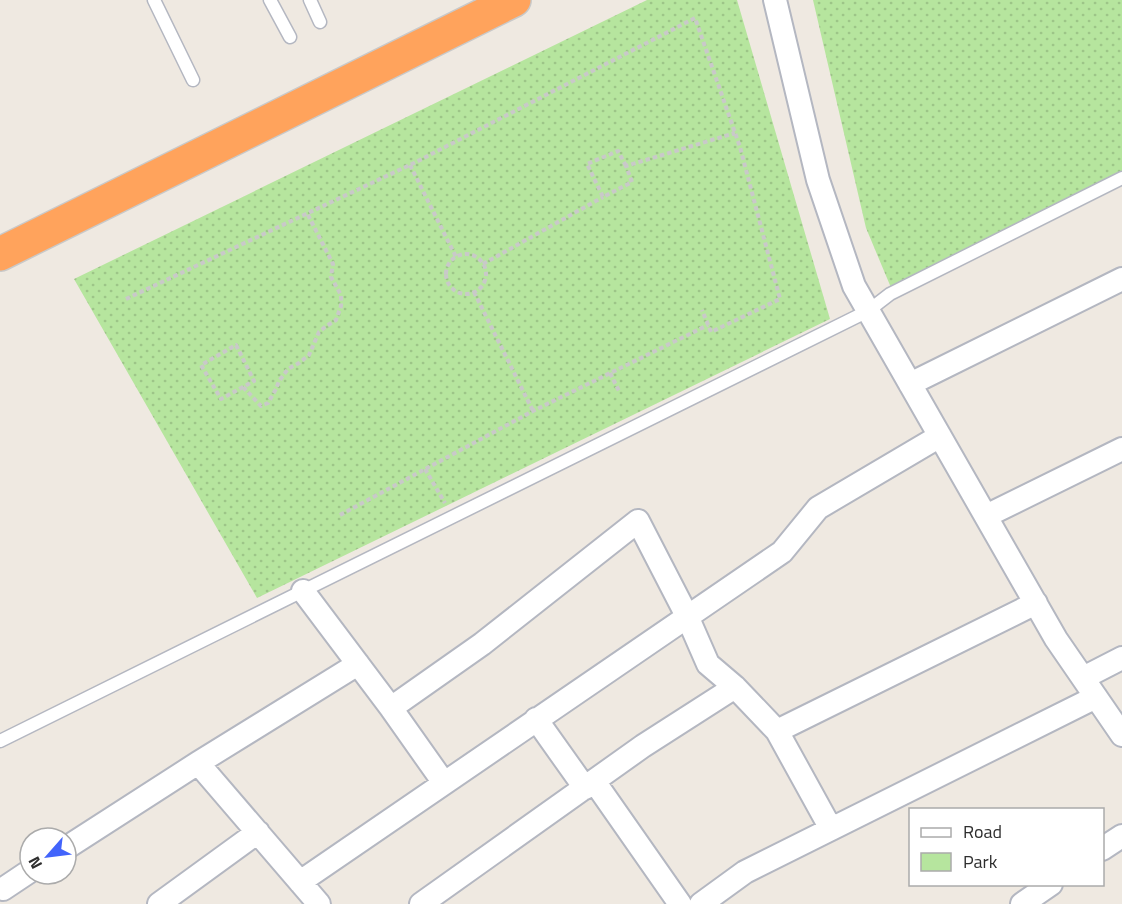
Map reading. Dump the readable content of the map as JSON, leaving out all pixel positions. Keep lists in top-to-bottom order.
{
  "legend": ["Road", "Park"],
  "north": "bottom left"
}
